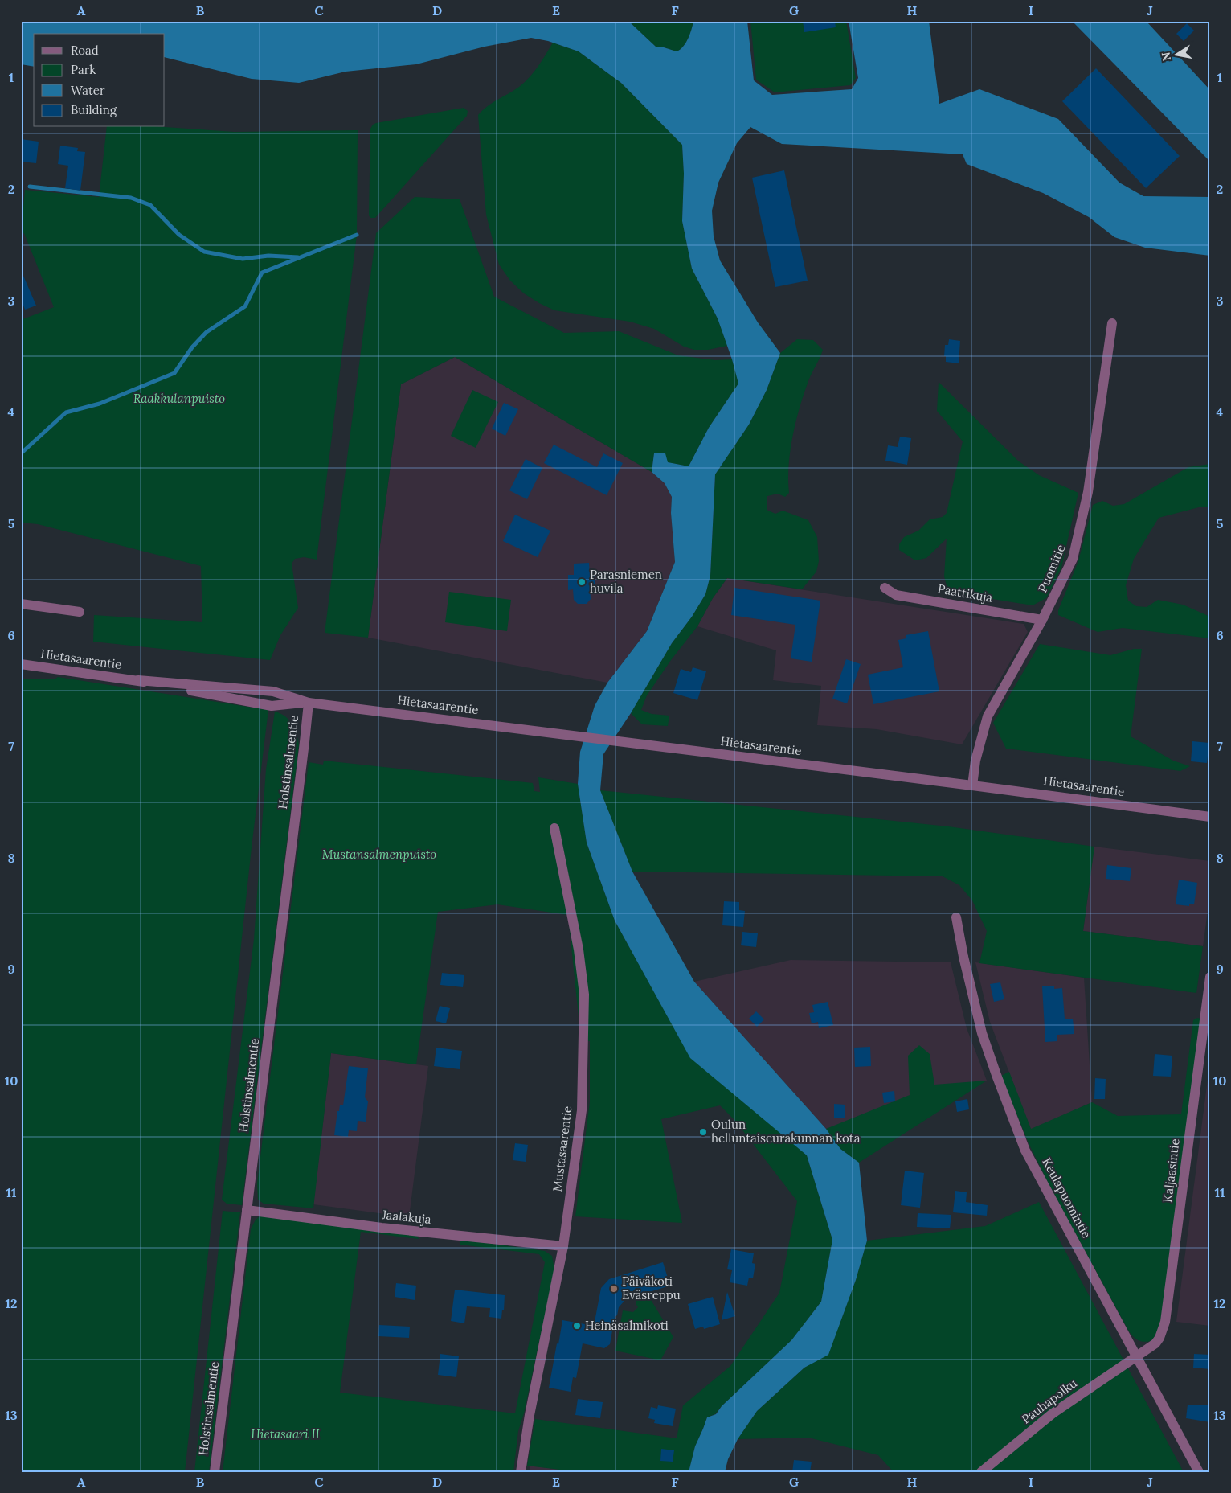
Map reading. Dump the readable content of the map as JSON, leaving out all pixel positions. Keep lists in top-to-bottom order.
{
  "streets": {
    "street": [
      "Puomitie",
      "Paattikuja",
      "Hietasaarentie",
      "Holstinsalmentie",
      "Mustasaarentie",
      "Kaljaasintie",
      "Keulapuomintie",
      "Jaalakuja",
      "Pauhapolku"
    ]
  },
  "crossings": [
    ["Puomitie", "Paattikuja"],
    ["Puomitie", "Hietasaarentie"],
    ["Hietasaarentie", "Holstinsalmentie"],
    ["Holstinsalmentie", "Jaalakuja"],
    ["Mustasaarentie", "Jaalakuja"],
    ["Kaljaasintie", "Keulapuomintie"],
    ["Kaljaasintie", "Pauhapolku"],
    ["Keulapuomintie", "Pauhapolku"]
  ],
  "parks": ["Raakkulanpuisto", "Mustansalmenpuisto", "Hietasaari II"],
  "places": [
    "Parasniemen huvila",
    "Oulun helluntaiseurakunnan kota",
    "Päiväkoti Eväsreppu",
    "Heinäsalmikoti"
  ],
  "legend": [
    "Road",
    "Park",
    "Water",
    "Building"
  ],
  "north": "left",
  "grid": {
    "columns": [
      "A",
      "B",
      "C",
      "D",
      "E",
      "F",
      "G",
      "H",
      "I",
      "J"
    ],
    "rows": [
      "1",
      "2",
      "3",
      "4",
      "5",
      "6",
      "7",
      "8",
      "9",
      "10",
      "11",
      "12",
      "13"
    ]
  }
}
